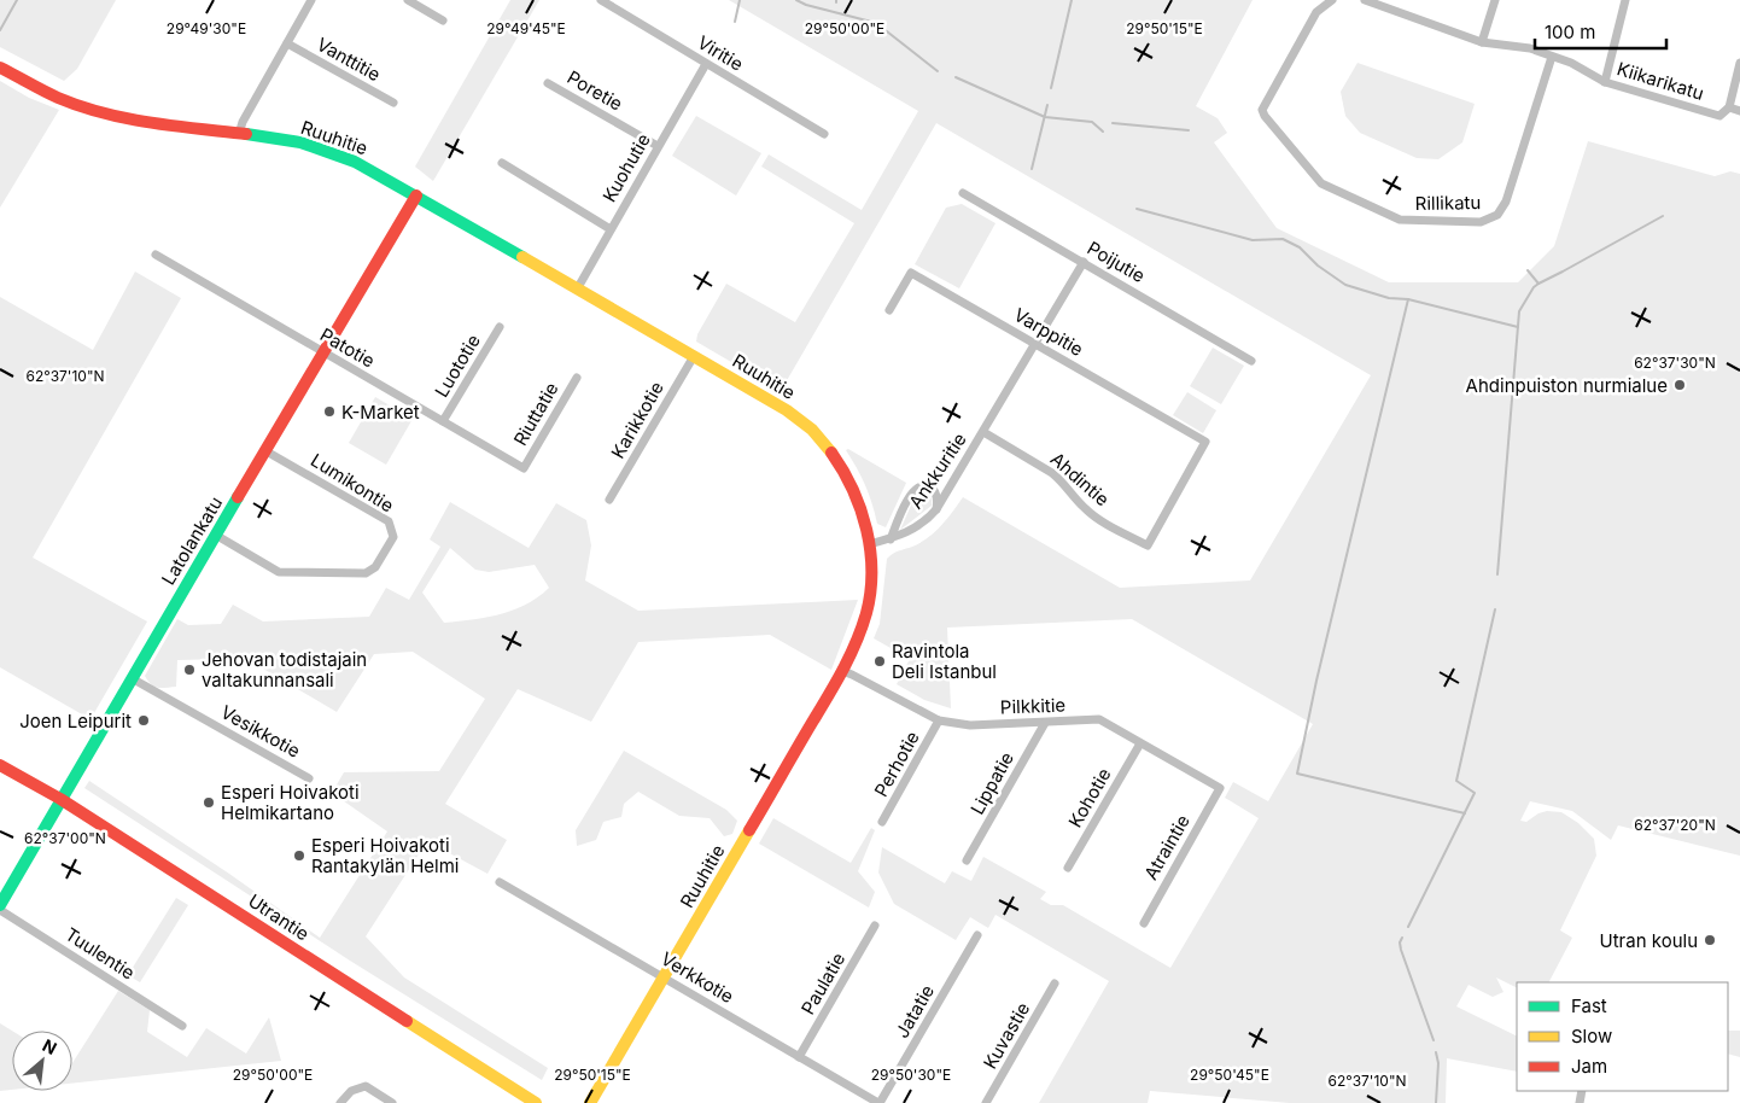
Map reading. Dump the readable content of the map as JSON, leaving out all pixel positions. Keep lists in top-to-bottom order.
{
  "streets": {
    "street": [
      "Viritie",
      "Vanttitie",
      "Kiikarikatu",
      "Poretie",
      "Ruuhitie",
      "Kuohutie",
      "Rillikatu",
      "Poijutie",
      "Varppitie",
      "Patotie",
      "Luototie",
      "Riuttatie",
      "Karikkotie",
      "Ankkuritie",
      "Ahdintie",
      "Lumikontie",
      "Latolankatu",
      "Pilkkitie",
      "Vesikkotie",
      "Perhotie",
      "Lippatie",
      "Kohotie",
      "Atraintie",
      "Utrantie",
      "Tuulentie",
      "Verkkotie",
      "Paulatie",
      "Jatatie",
      "Kuvastie"
    ]
  },
  "crossings": [
    ["Viritie", "Kuohutie"],
    ["Kiikarikatu", "Rillikatu"],
    ["Poretie", "Kuohutie"],
    ["Ruuhitie", "Kuohutie"],
    ["Ruuhitie", "Karikkotie"],
    ["Ruuhitie", "Ankkuritie"],
    ["Ruuhitie", "Latolankatu"],
    ["Ruuhitie", "Pilkkitie"],
    ["Ruuhitie", "Verkkotie"],
    ["Poijutie", "Ankkuritie"],
    ["Varppitie", "Ankkuritie"],
    ["Varppitie", "Ahdintie"],
    ["Patotie", "Luototie"],
    ["Patotie", "Riuttatie"],
    ["Patotie", "Latolankatu"],
    ["Ankkuritie", "Ahdintie"],
    ["Lumikontie", "Latolankatu"],
    ["Latolankatu", "Vesikkotie"],
    ["Latolankatu", "Utrantie"],
    ["Pilkkitie", "Perhotie"],
    ["Pilkkitie", "Lippatie"],
    ["Pilkkitie", "Kohotie"],
    ["Pilkkitie", "Atraintie"],
    ["Verkkotie", "Paulatie"],
    ["Verkkotie", "Jatatie"]
  ],
  "places": [
    "Ahdinpuiston nurmialue",
    "K-Market",
    "Ravintola Deli Istanbul",
    "Jehovan todistajain valtakunnansali",
    "Joen Leipurit",
    "Esperi Hoivakoti Helmikartano",
    "Esperi Hoivakoti Rantakylän Helmi",
    "Utran koulu"
  ],
  "legend": ["Fast", "Slow", "Jam"],
  "scale_bar": "100 m",
  "north": "top right",
  "coordinates": [
    "29°49'30\"E",
    "29°49'45\"E",
    "29°50'00\"E",
    "29°50'15\"E",
    "62°37'30\"N",
    "62°37'10\"N",
    "62°37'20\"N",
    "62°37'00\"N",
    "29°50'30\"E",
    "29°50'45\"E"
  ]
}
